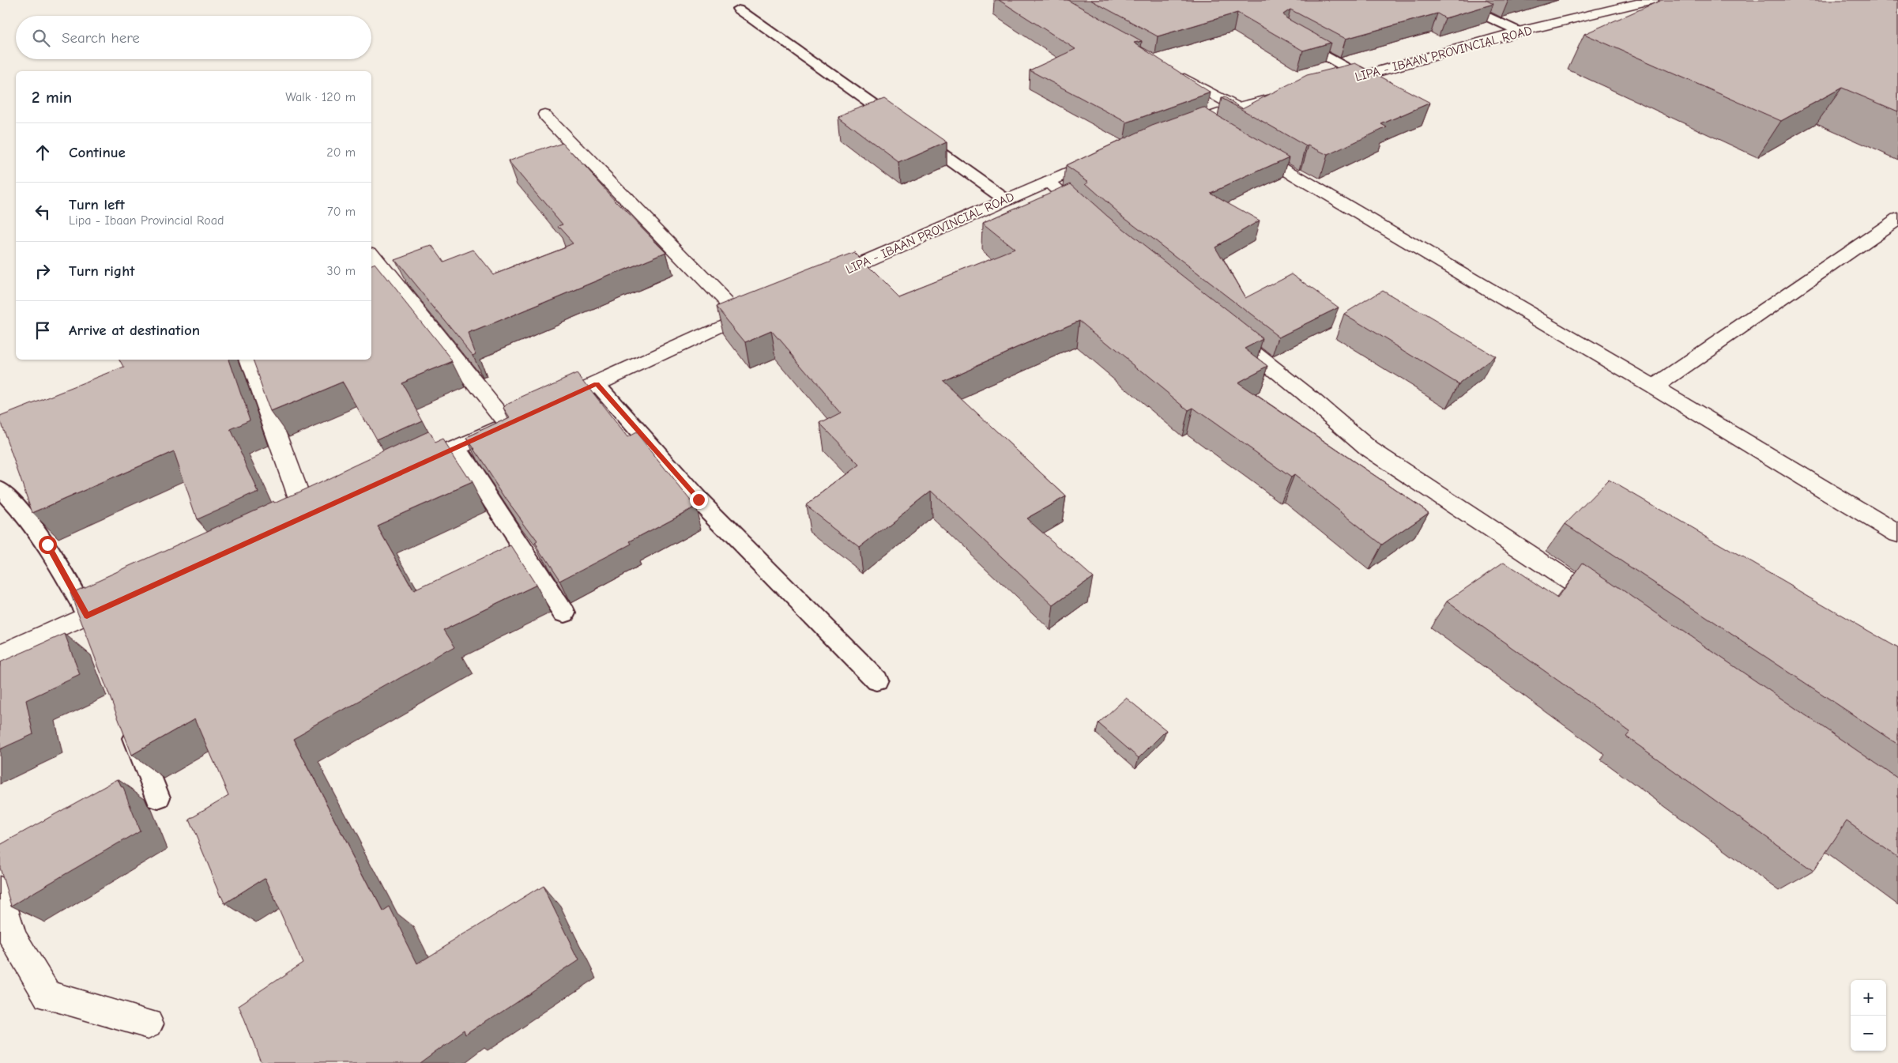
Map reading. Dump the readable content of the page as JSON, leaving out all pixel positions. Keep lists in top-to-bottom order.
{
  "streets": {
    "street": ["LIPA - IBAAN PROVINCIAL ROAD"]
  },
  "page": {
    "search": "Search here",
    "heading": ["2 min", "Walk · 120 m"],
    "list": [
      ["Continue", "20 m"],
      ["Turn left", "Lipa - Ibaan Provincial Road", "70 m"],
      ["Turn right", "30 m"],
      "Arrive at destination"
    ],
    "map_buttons": ["+", "−"]
  }
}
